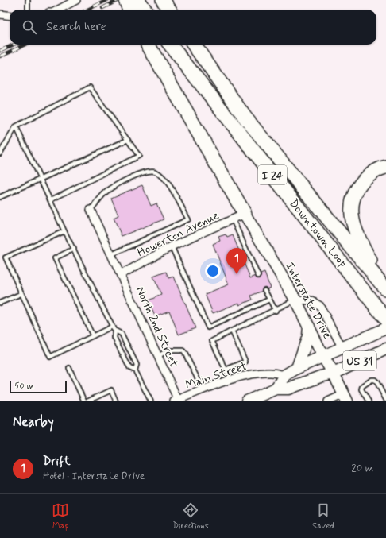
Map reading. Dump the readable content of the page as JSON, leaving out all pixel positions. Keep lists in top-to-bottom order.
{
  "streets": {
    "highway": ["I 24", "Downtown Loop"],
    "main road": ["Interstate Drive", "US 31"],
    "street": ["Howerton Avenue", "North 2nd Street", "Main Street"]
  },
  "crossings": [
    ["Howerton Avenue", "Interstate Drive"],
    ["Howerton Avenue", "North 2nd Street"],
    ["Interstate Drive", "US 31"],
    ["North 2nd Street", "Main Street"],
    ["US 31", "Main Street"]
  ],
  "scale_bar": "50 m",
  "page": {
    "search": "Search here",
    "pins": "1",
    "scale": "50 m",
    "heading": "Nearby",
    "list": [
      {
        "mark": "1",
        "name": "Drift",
        "note": "Hotel · Interstate Drive",
        "value": "20 m"
      }
    ],
    "nav": ["Map", "Directions", "Saved"]
  }
}
